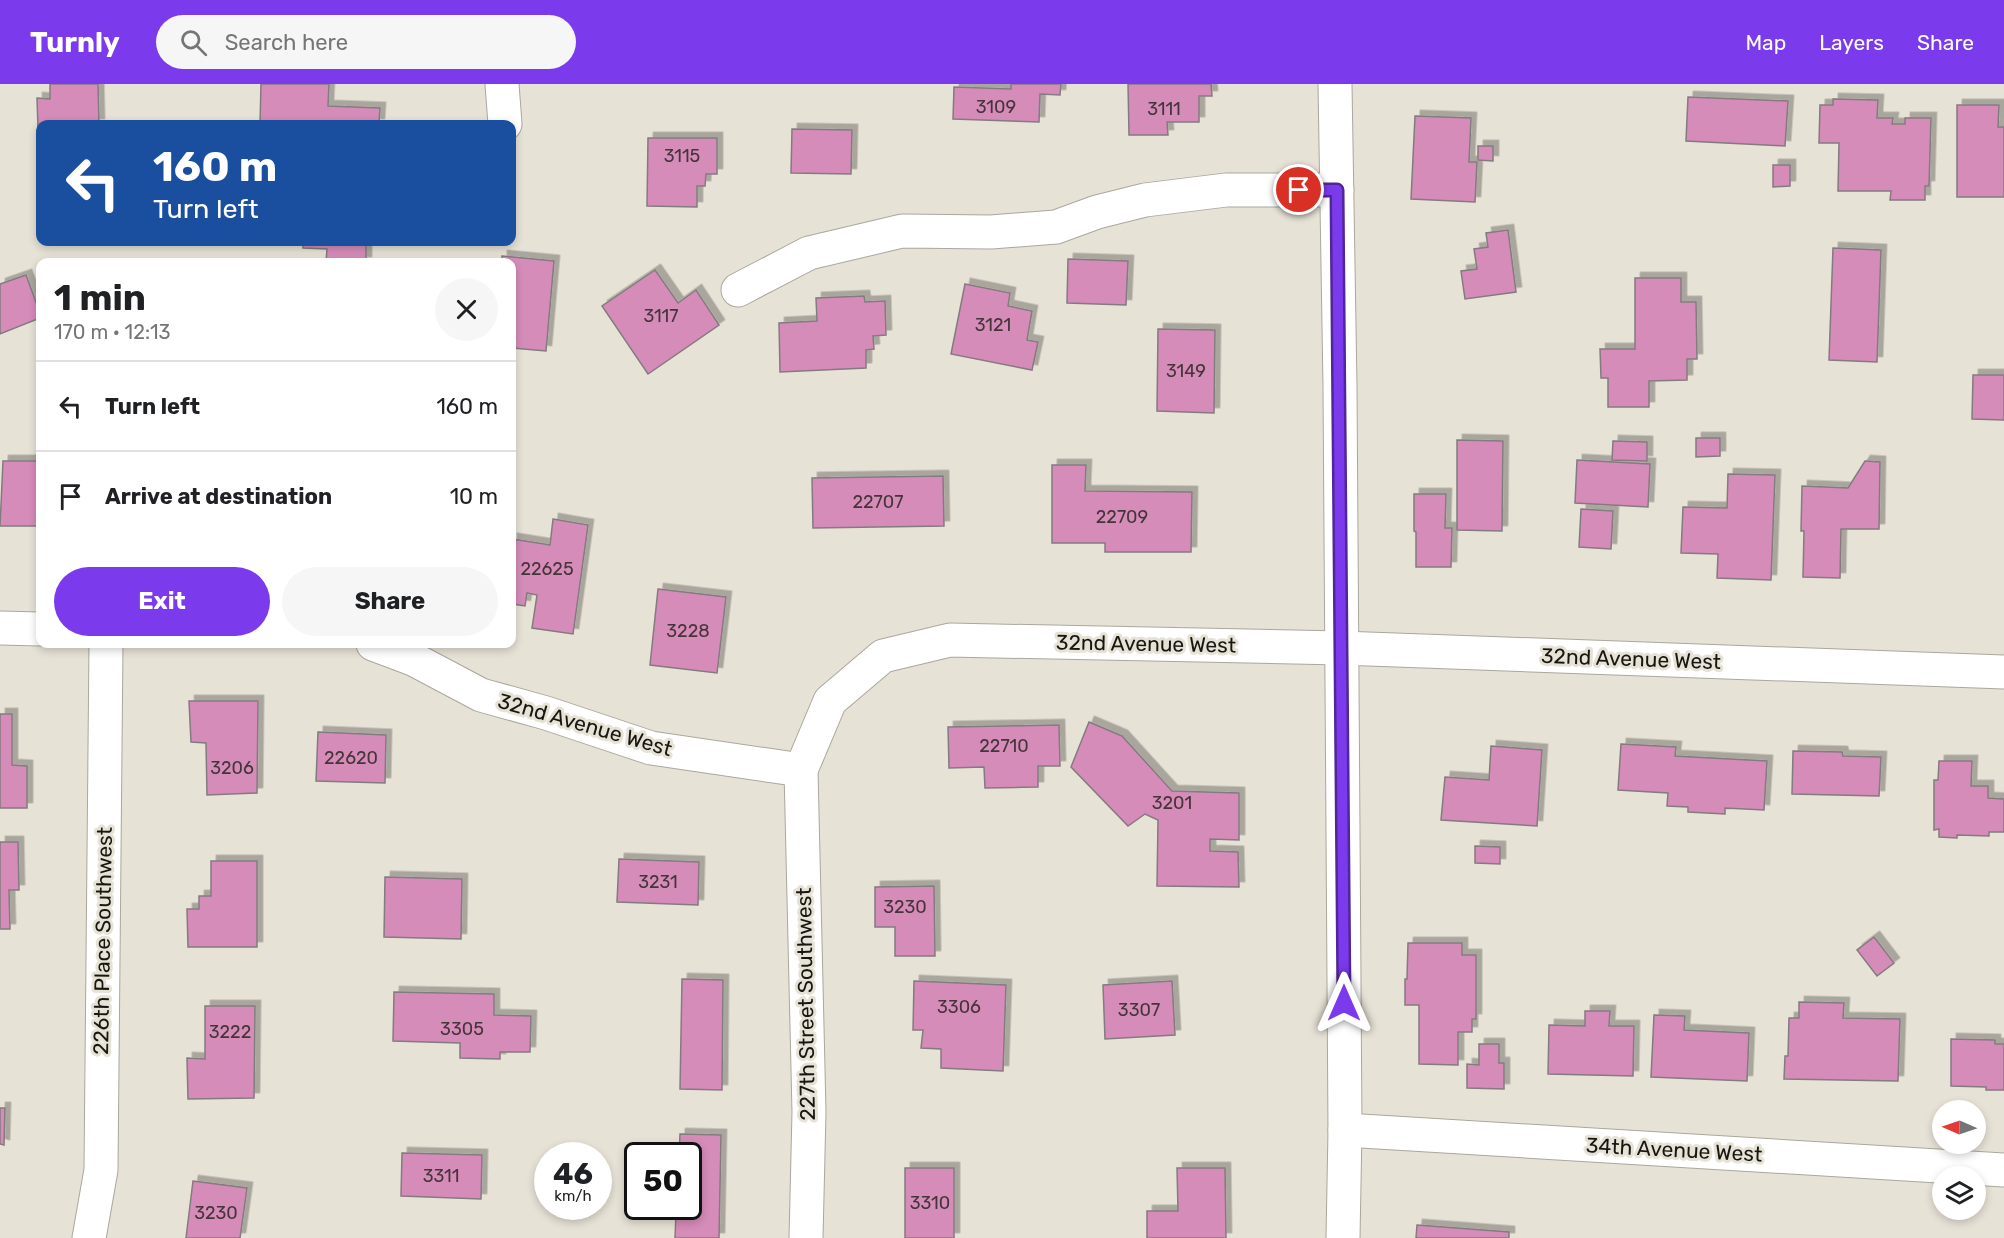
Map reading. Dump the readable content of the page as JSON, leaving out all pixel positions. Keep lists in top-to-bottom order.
{
  "streets": {
    "street": [
      "32nd Avenue West",
      "226th Place Southwest",
      "227th Street Southwest",
      "34th Avenue West"
    ]
  },
  "crossings": [
    ["32nd Avenue West", "227th Street Southwest"]
  ],
  "house_numbers": [
    "3109",
    "3111",
    "3115",
    "3117",
    "3121",
    "3149",
    "22707",
    "22709",
    "22625",
    "3228",
    "22710",
    "22620",
    "3206",
    "3201",
    "3231",
    "3230",
    "3306",
    "3307",
    "3305",
    "3222",
    "3311",
    "3310",
    "3230"
  ],
  "north": "left",
  "page": {
    "header": "Turnly",
    "search": "Search here",
    "nav": ["Map", "Layers", "Share"],
    "turn": ["160 m", "Turn left"],
    "heading": ["1 min", "170 m · 12:13"],
    "list": [
      {
        "name": "Turn left",
        "value": "160 m"
      },
      {
        "name": "Arrive at destination",
        "value": "10 m"
      }
    ],
    "buttons": ["Exit", "Share"],
    "speed": "46 km/h",
    "limit": "50"
  }
}
